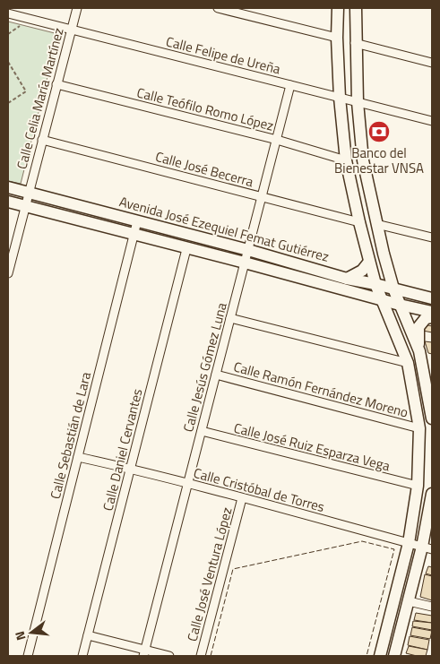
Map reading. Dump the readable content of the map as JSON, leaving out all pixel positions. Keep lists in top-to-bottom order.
{
  "streets": {
    "street": [
      "Calle Felipe de Ureña",
      "Calle Celia María Martínez",
      "Calle Teófilo Romo López",
      "Calle José Becerra",
      "Avenida José Ezequiel Femat Gutiérrez",
      "Calle Jesús Gómez Luna",
      "Calle Ramón Fernández Moreno",
      "Calle Sebastián de Lara",
      "Calle José Ruiz Esparza Vega",
      "Calle Daniel Cervantes",
      "Calle Cristóbal de Torres",
      "Calle José Ventura López"
    ]
  },
  "crossings": [
    ["Calle Felipe de Ureña", "Calle Celia María Martínez"],
    ["Calle Felipe de Ureña", "Calle Jesús Gómez Luna"],
    ["Calle Celia María Martínez", "Calle Teófilo Romo López"],
    ["Calle Celia María Martínez", "Calle José Becerra"],
    ["Calle Celia María Martínez", "Avenida José Ezequiel Femat Gutiérrez"],
    ["Calle Teófilo Romo López", "Calle Jesús Gómez Luna"],
    ["Calle José Becerra", "Calle Jesús Gómez Luna"],
    ["Avenida José Ezequiel Femat Gutiérrez", "Calle Jesús Gómez Luna"],
    ["Avenida José Ezequiel Femat Gutiérrez", "Calle Sebastián de Lara"],
    ["Avenida José Ezequiel Femat Gutiérrez", "Calle Daniel Cervantes"],
    ["Calle Jesús Gómez Luna", "Calle Ramón Fernández Moreno"],
    ["Calle Jesús Gómez Luna", "Calle José Ruiz Esparza Vega"],
    ["Calle Jesús Gómez Luna", "Calle Cristóbal de Torres"],
    ["Calle Sebastián de Lara", "Calle Cristóbal de Torres"],
    ["Calle Daniel Cervantes", "Calle Cristóbal de Torres"],
    ["Calle Cristóbal de Torres", "Calle José Ventura López"]
  ],
  "places": {
    "bank": ["Banco del Bienestar VNSA"]
  },
  "north": "left"
}
